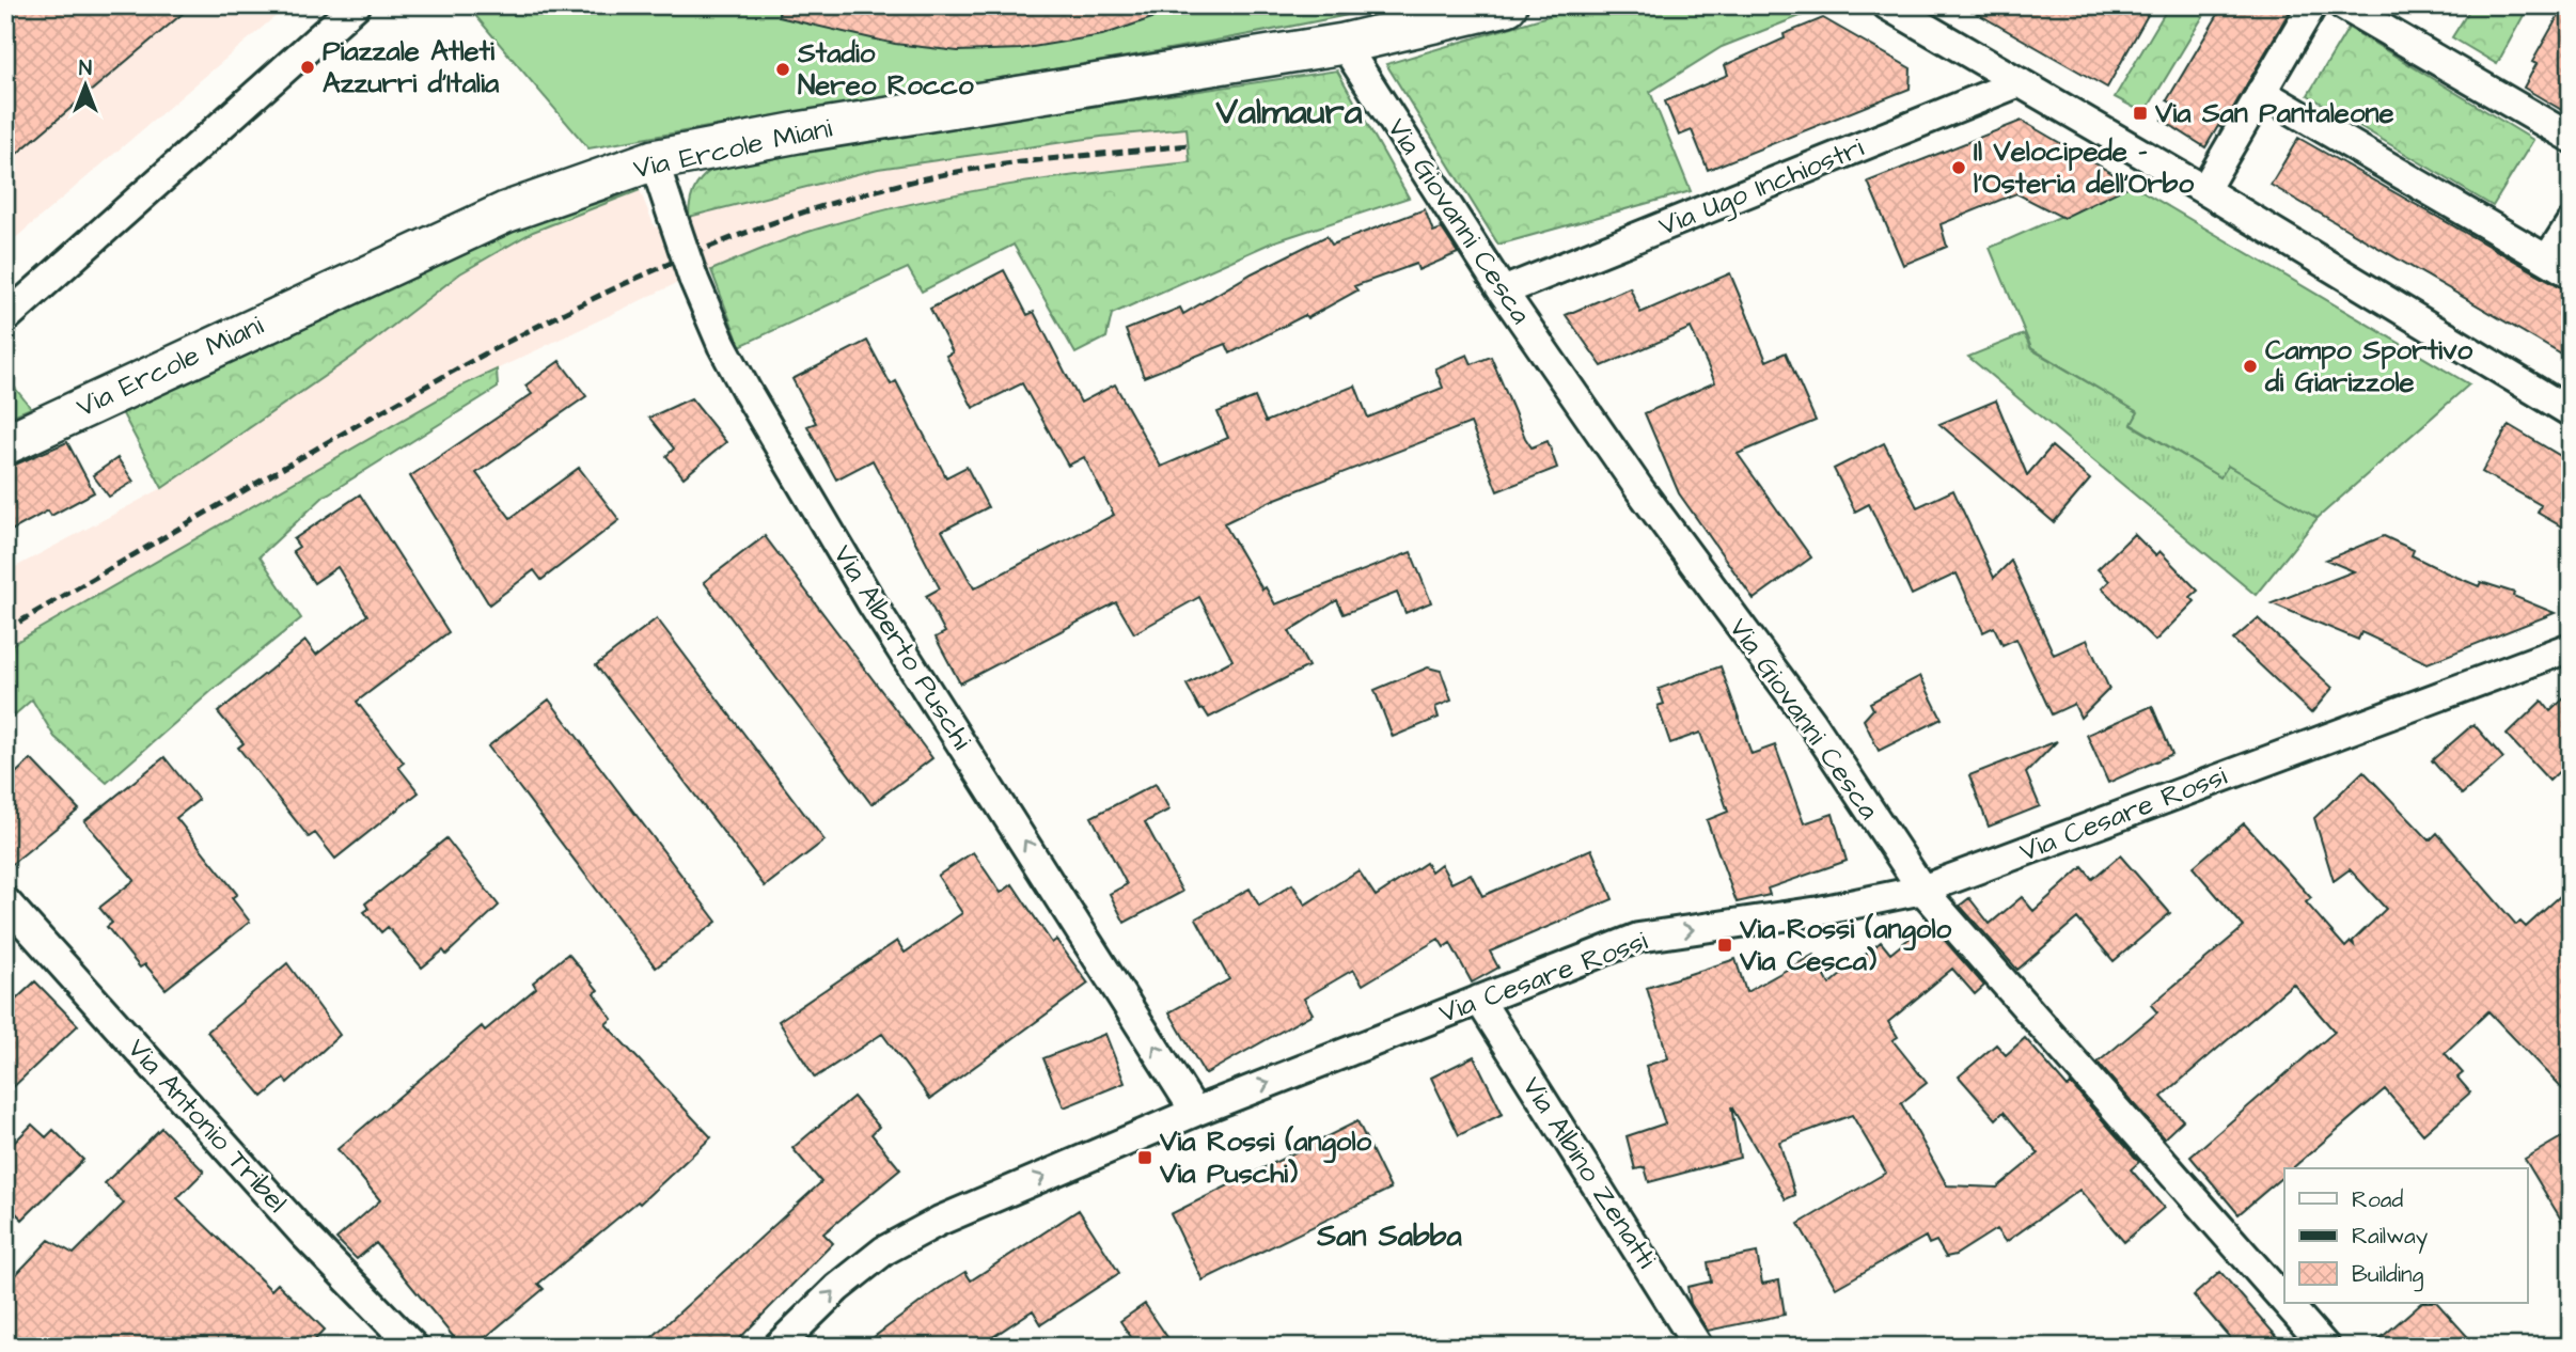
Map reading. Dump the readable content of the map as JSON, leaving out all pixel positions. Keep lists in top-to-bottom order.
{
  "streets": {
    "street": [
      "Via Ercole Miani",
      "Via Ugo Inchiostri",
      "Via Giovanni Cesca",
      "Via Alberto Puschi",
      "Via Cesare Rossi",
      "Via Antonio Tribel",
      "Via Albino Zenatti"
    ]
  },
  "crossings": [
    ["Via Ercole Miani", "Via Giovanni Cesca"],
    ["Via Ercole Miani", "Via Alberto Puschi"],
    ["Via Ugo Inchiostri", "Via Giovanni Cesca"],
    ["Via Giovanni Cesca", "Via Cesare Rossi"],
    ["Via Alberto Puschi", "Via Cesare Rossi"],
    ["Via Cesare Rossi", "Via Albino Zenatti"]
  ],
  "one_way": ["Via Alberto Puschi", "Via Cesare Rossi"],
  "districts": ["Valmaura", "San Sabba"],
  "places": {
    "other": [
      "Piazzale Atleti Azzurri d'Italia",
      "Stadio Nereo Rocco",
      "Il Velocipede - l'Osteria dell'Orbo",
      "Campo Sportivo di Giarizzole"
    ],
    "transit": ["Via San Pantaleone", "Via Rossi (angolo Via Cesca)", "Via Rossi (angolo Via Puschi)"]
  },
  "legend": ["Road", "Railway", "Building"],
  "north": "top"
}
